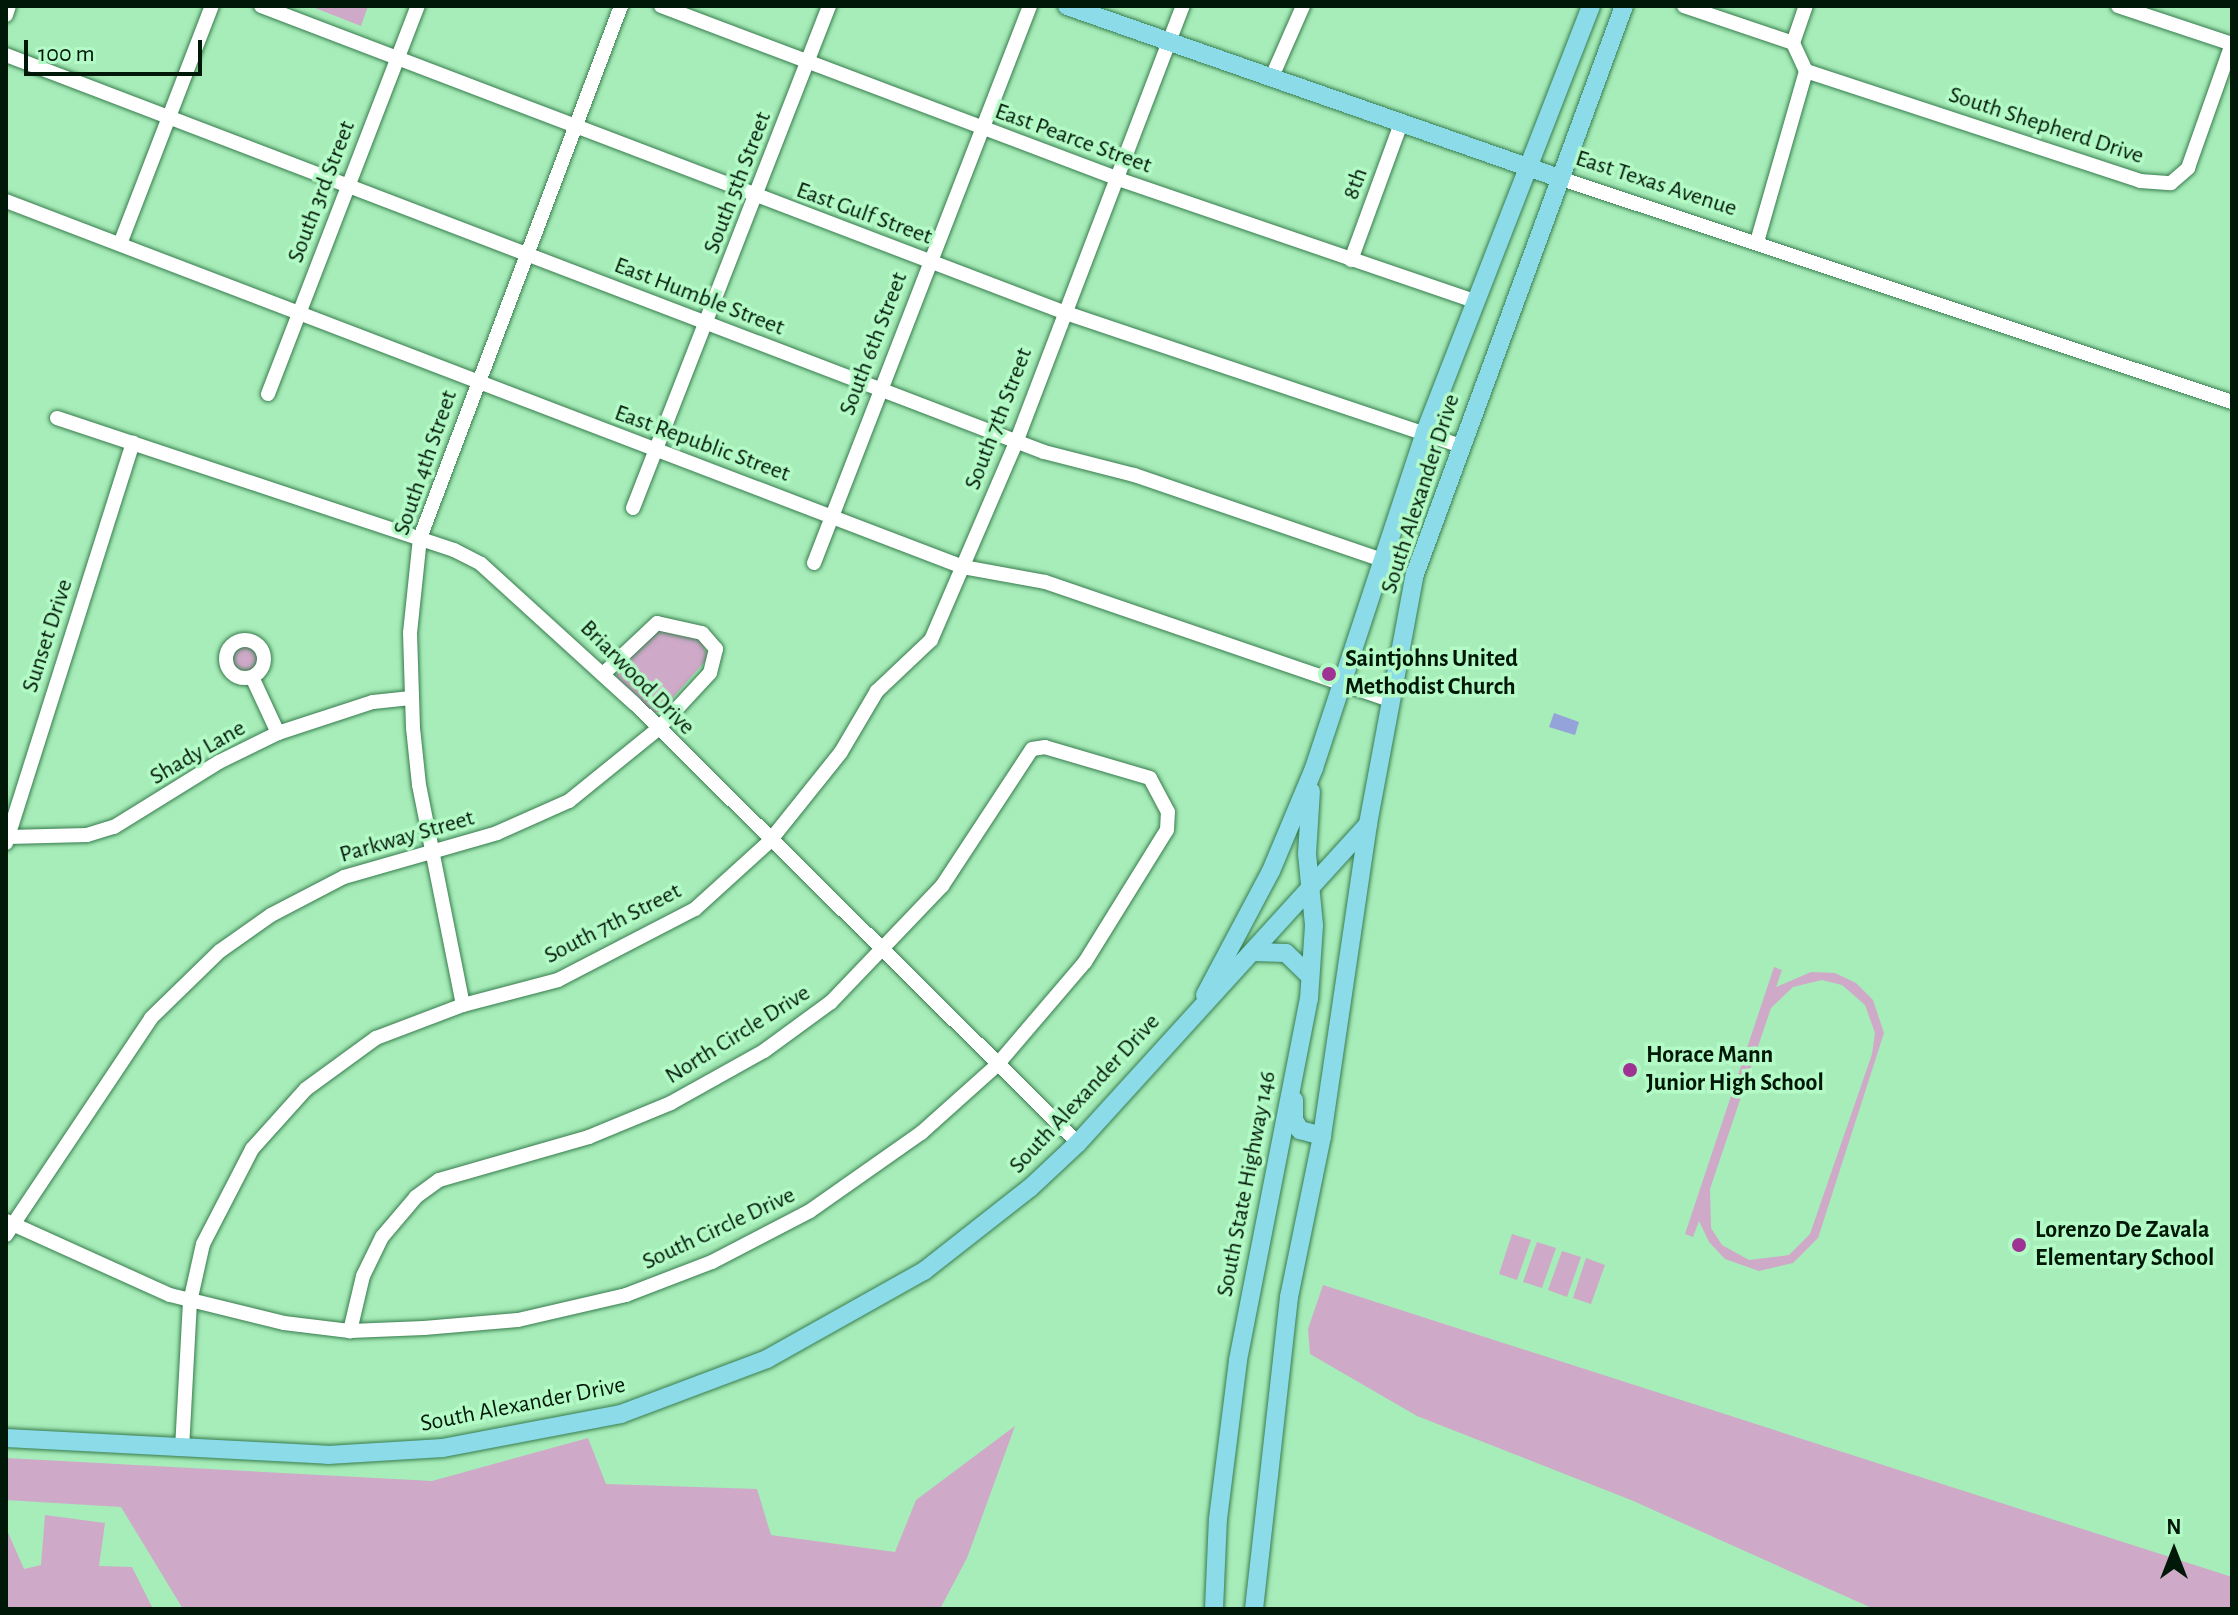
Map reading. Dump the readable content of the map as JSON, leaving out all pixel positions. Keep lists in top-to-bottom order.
{
  "streets": {
    "main road": ["East Texas Avenue", "South Alexander Drive", "South State Highway 146"],
    "street": [
      "South Shepherd Drive",
      "East Pearce Street",
      "South 5th Street",
      "8th",
      "South 3rd Street",
      "East Gulf Street",
      "East Humble Street",
      "South 6th Street",
      "South 7th Street",
      "East Republic Street",
      "South 4th Street",
      "Sunset Drive",
      "Briarwood Drive",
      "Shady Lane",
      "Parkway Street",
      "North Circle Drive",
      "South Circle Drive"
    ]
  },
  "crossings": [
    ["East Pearce Street", "South 5th Street"],
    ["East Pearce Street", "8th"],
    ["East Pearce Street", "South 6th Street"],
    ["East Pearce Street", "South 7th Street"],
    ["East Pearce Street", "South Alexander Drive"],
    ["South 5th Street", "East Gulf Street"],
    ["South 5th Street", "East Humble Street"],
    ["South 5th Street", "East Republic Street"],
    ["8th", "East Texas Avenue"],
    ["East Texas Avenue", "South 7th Street"],
    ["East Texas Avenue", "South Alexander Drive"],
    ["South 3rd Street", "East Gulf Street"],
    ["South 3rd Street", "East Humble Street"],
    ["South 3rd Street", "East Republic Street"],
    ["East Gulf Street", "South 6th Street"],
    ["East Gulf Street", "South 7th Street"],
    ["East Gulf Street", "South 4th Street"],
    ["East Gulf Street", "South Alexander Drive"],
    ["East Humble Street", "South 6th Street"],
    ["East Humble Street", "South 7th Street"],
    ["East Humble Street", "South 4th Street"],
    ["East Humble Street", "South Alexander Drive"],
    ["South 6th Street", "East Republic Street"],
    ["South 7th Street", "East Republic Street"],
    ["South 7th Street", "South 4th Street"],
    ["South 7th Street", "South Alexander Drive"],
    ["South 7th Street", "Briarwood Drive"],
    ["South 7th Street", "South Circle Drive"],
    ["East Republic Street", "South 4th Street"],
    ["East Republic Street", "South Alexander Drive"],
    ["South 4th Street", "Briarwood Drive"],
    ["South 4th Street", "Shady Lane"],
    ["South 4th Street", "Parkway Street"],
    ["South Alexander Drive", "Briarwood Drive"],
    ["South Alexander Drive", "South State Highway 146"],
    ["Sunset Drive", "Briarwood Drive"],
    ["Sunset Drive", "Shady Lane"],
    ["Briarwood Drive", "Parkway Street"],
    ["Briarwood Drive", "North Circle Drive"],
    ["Briarwood Drive", "South Circle Drive"],
    ["Parkway Street", "South Circle Drive"],
    ["North Circle Drive", "South Circle Drive"]
  ],
  "places": ["Saintjohns United Methodist Church", "Horace Mann Junior High School", "Lorenzo De Zavala Elementary School"],
  "scale_bar": "100 m",
  "north": "top"
}
